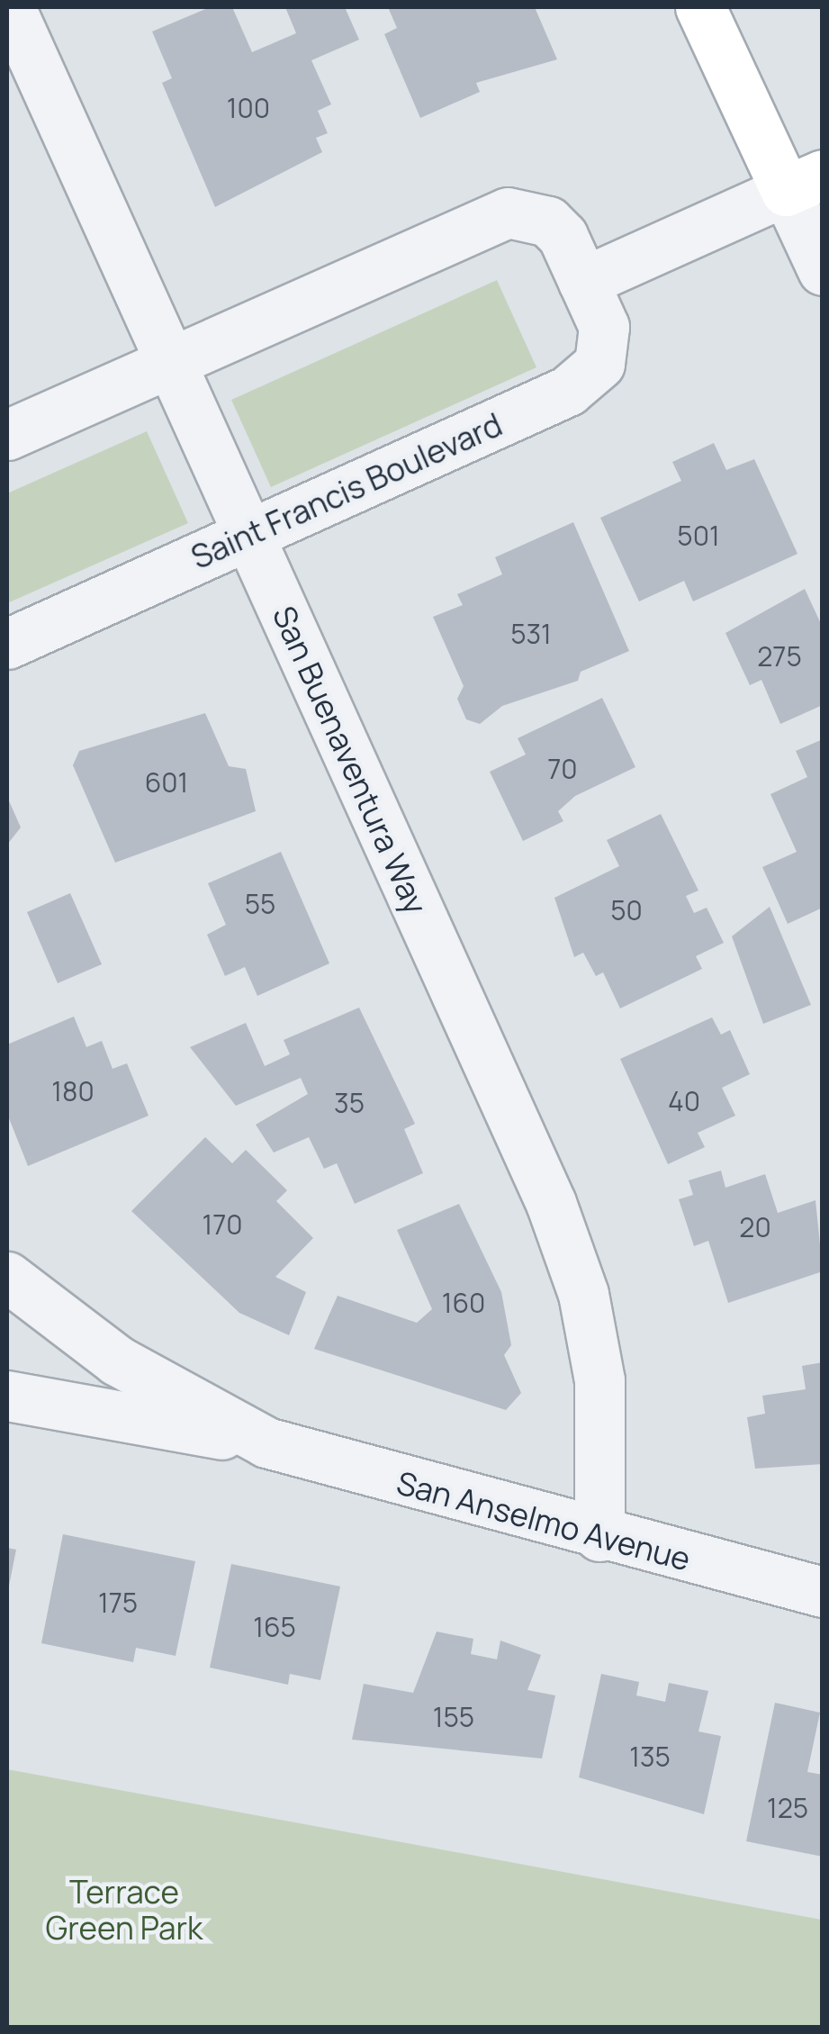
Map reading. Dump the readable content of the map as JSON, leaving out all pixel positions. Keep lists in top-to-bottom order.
{
  "streets": {
    "street": ["Saint Francis Boulevard", "San Buenaventura Way", "San Anselmo Avenue"]
  },
  "crossings": [
    ["Saint Francis Boulevard", "San Buenaventura Way"],
    ["San Buenaventura Way", "San Anselmo Avenue"]
  ],
  "parks": ["Terrace Green Park"],
  "house_numbers": [
    "100",
    "501",
    "531",
    "275",
    "70",
    "601",
    "55",
    "50",
    "180",
    "40",
    "35",
    "170",
    "20",
    "160",
    "175",
    "165",
    "155",
    "135",
    "125"
  ]
}
